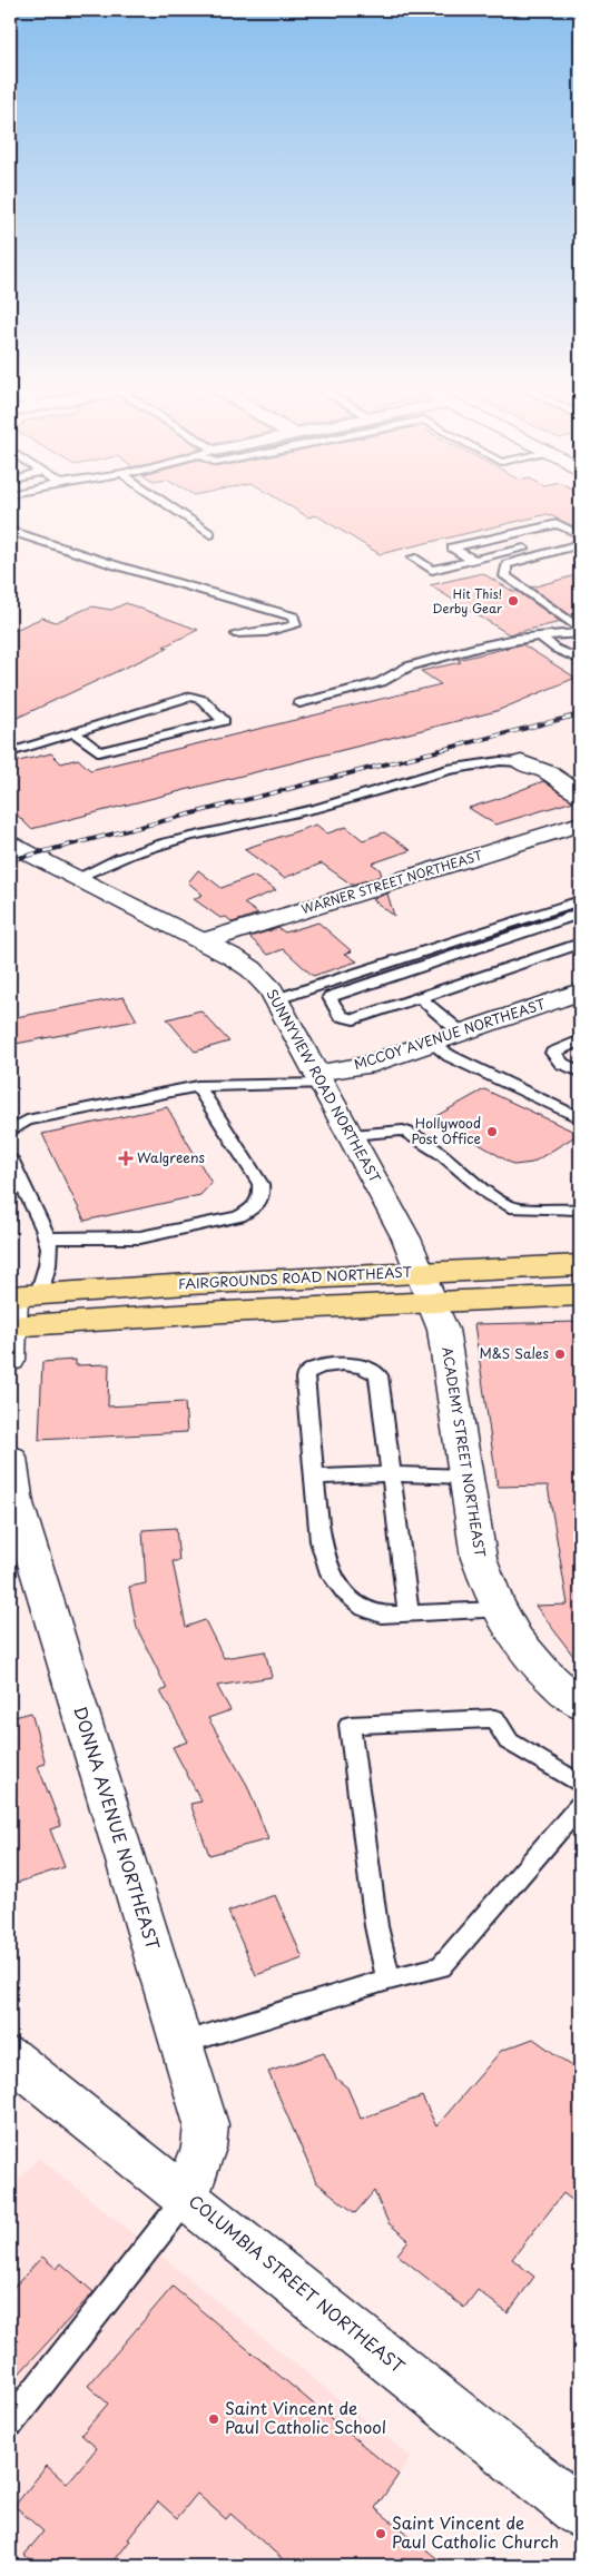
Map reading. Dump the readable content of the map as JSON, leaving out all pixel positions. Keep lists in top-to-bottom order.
{
  "streets": {
    "main road": ["FAIRGROUNDS ROAD NORTHEAST"],
    "street": [
      "WARNER STREET NORTHEAST",
      "MCCOY AVENUE NORTHEAST",
      "SUNNYVIEW ROAD NORTHEAST",
      "ACADEMY STREET NORTHEAST",
      "DONNA AVENUE NORTHEAST",
      "COLUMBIA STREET NORTHEAST"
    ]
  },
  "crossings": [
    ["WARNER STREET NORTHEAST", "SUNNYVIEW ROAD NORTHEAST"],
    ["MCCOY AVENUE NORTHEAST", "SUNNYVIEW ROAD NORTHEAST"],
    ["SUNNYVIEW ROAD NORTHEAST", "FAIRGROUNDS ROAD NORTHEAST"],
    ["SUNNYVIEW ROAD NORTHEAST", "ACADEMY STREET NORTHEAST"],
    ["FAIRGROUNDS ROAD NORTHEAST", "ACADEMY STREET NORTHEAST"],
    ["DONNA AVENUE NORTHEAST", "COLUMBIA STREET NORTHEAST"]
  ],
  "places": {
    "other": [
      "Hit This! Derby Gear",
      "Hollywood Post Office",
      "M&S Sales",
      "Saint Vincent de Paul Catholic School",
      "Saint Vincent de Paul Catholic Church"
    ],
    "health": ["Walgreens"]
  }
}
